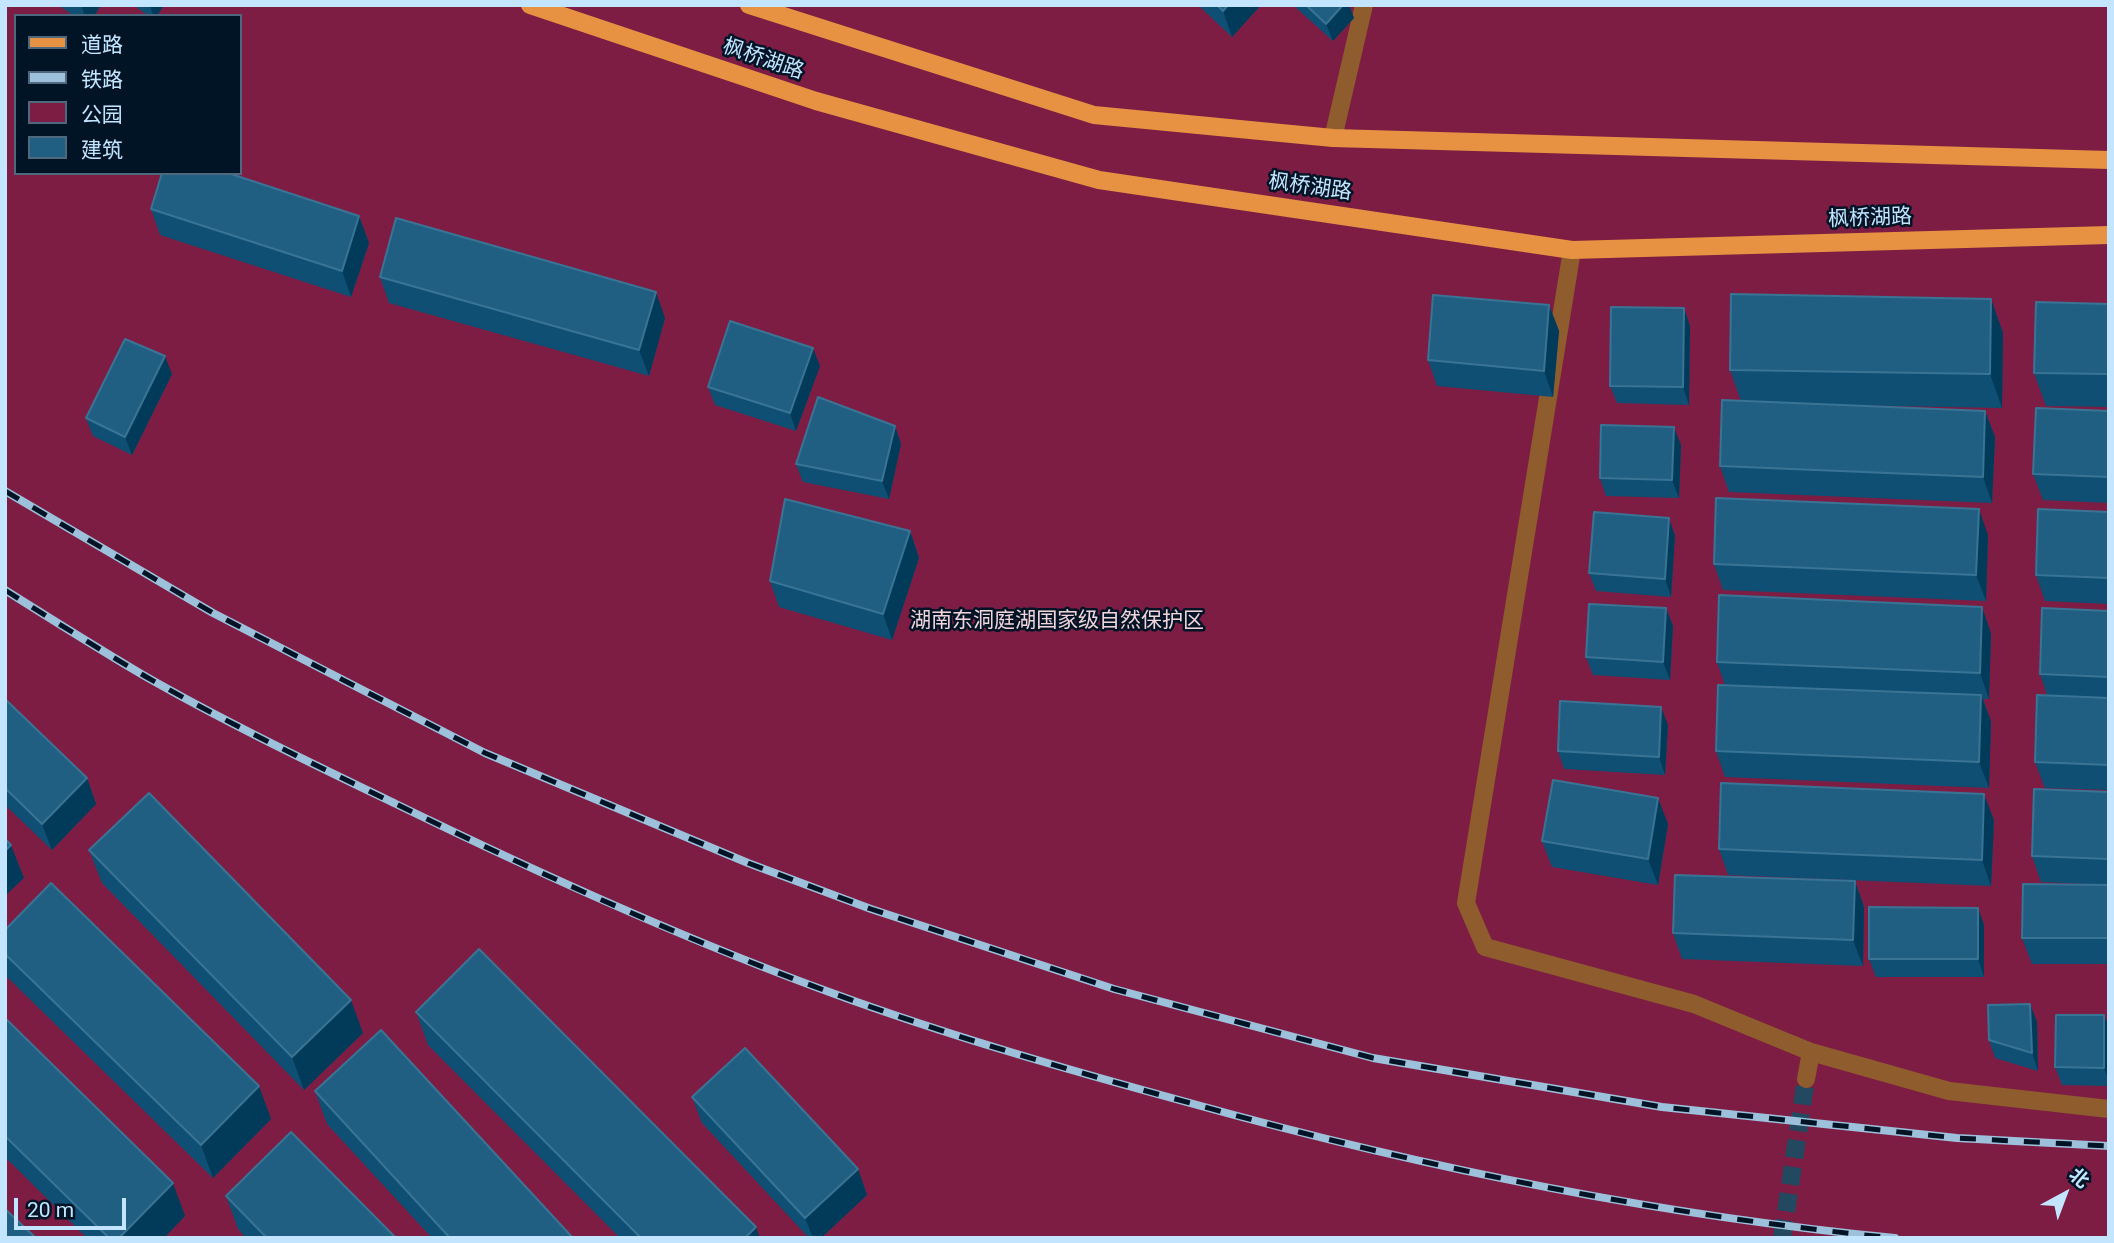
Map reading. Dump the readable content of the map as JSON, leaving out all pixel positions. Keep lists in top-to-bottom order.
{
  "streets": {
    "main road": ["枫桥湖路"]
  },
  "parks": ["湖南东洞庭湖国家级自然保护区"],
  "legend": [
    "道路",
    "铁路",
    "公园",
    "建筑"
  ],
  "scale_bar": "20 m",
  "north": "top right"
}
